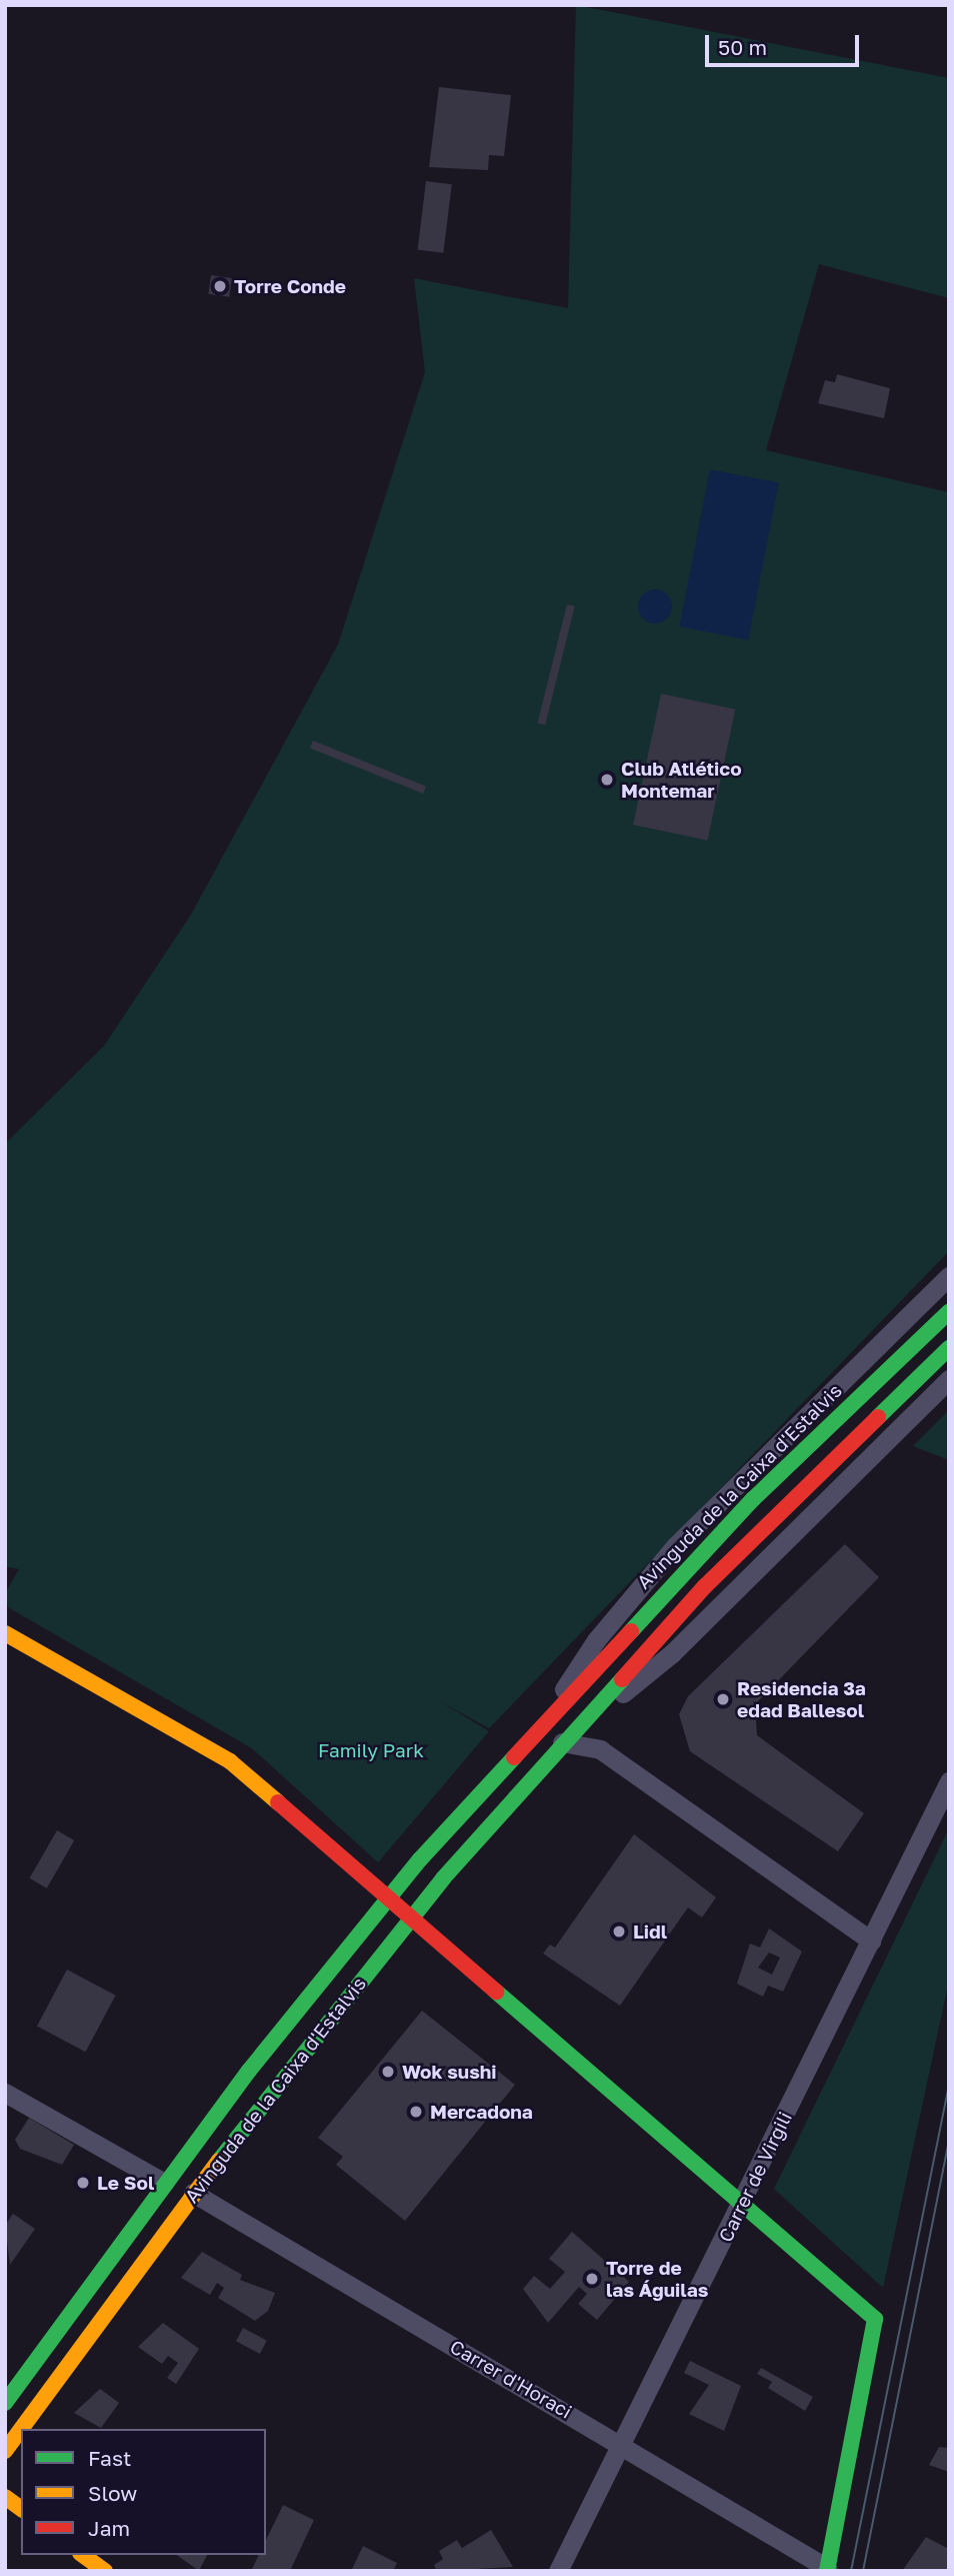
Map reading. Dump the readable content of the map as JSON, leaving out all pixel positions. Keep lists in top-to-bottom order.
{
  "streets": {
    "main road": ["Avinguda de la Caixa d'Estalvis"],
    "street": ["Carrer de Virgili", "Carrer d'Horaci"]
  },
  "crossings": [
    ["Avinguda de la Caixa d'Estalvis", "Carrer d'Horaci"],
    ["Carrer de Virgili", "Carrer d'Horaci"]
  ],
  "parks": ["Family Park"],
  "places": [
    "Torre Conde",
    "Club Atlético Montemar",
    "Residencia 3ª edad Ballesol",
    "Lidl",
    "Wok sushi",
    "Mercadona",
    "Le Sol",
    "Torre de las Águilas"
  ],
  "legend": ["Fast", "Slow", "Jam"],
  "scale_bar": "50 m"
}
